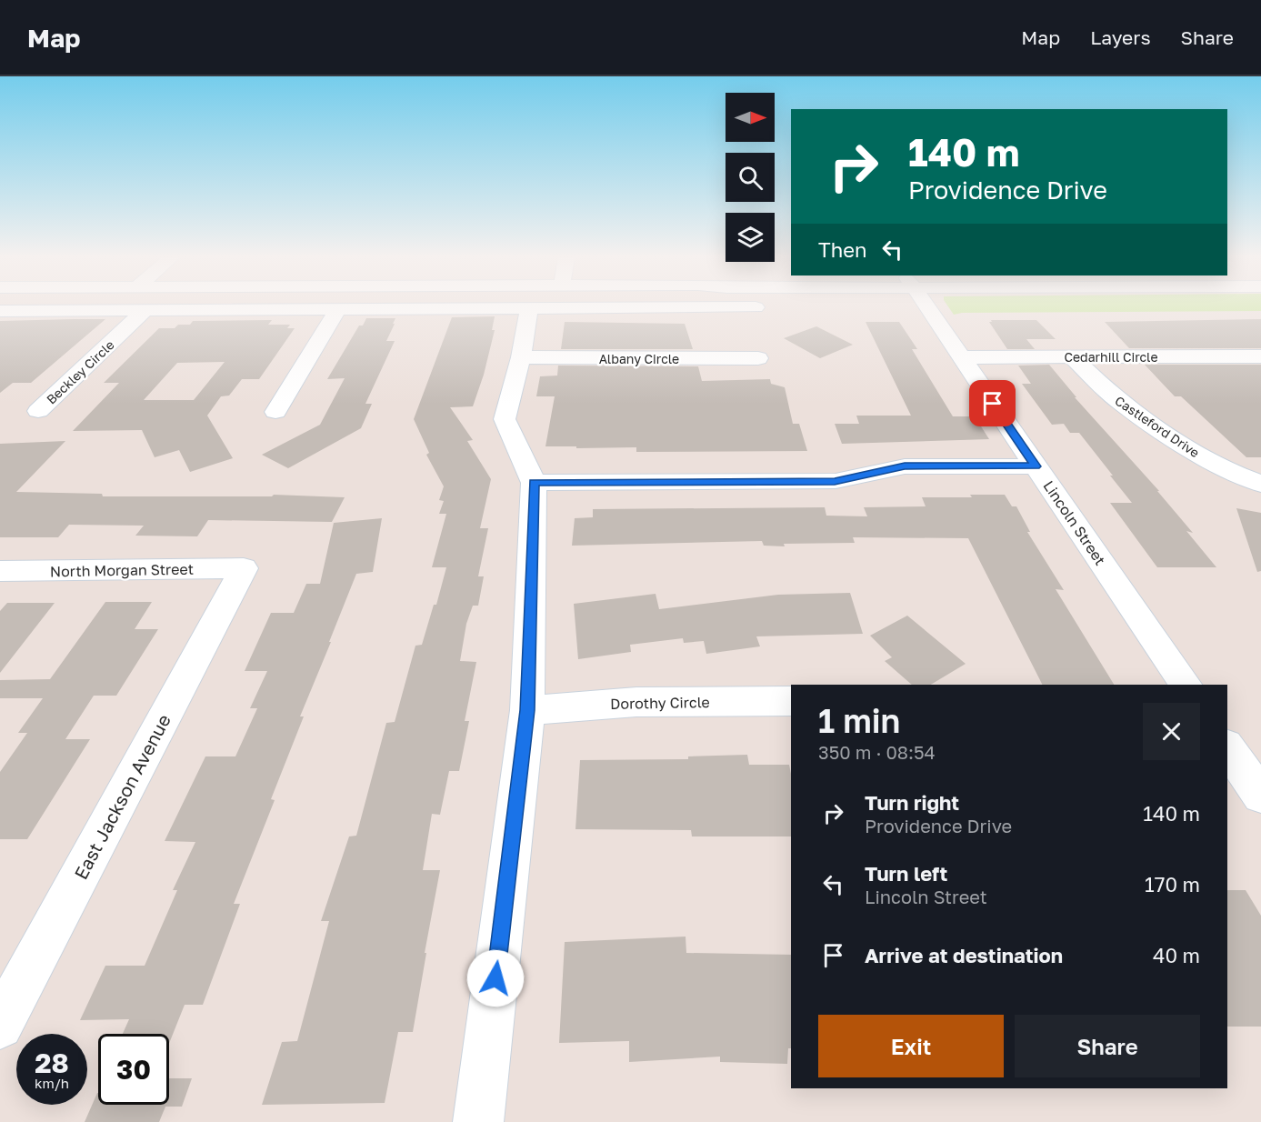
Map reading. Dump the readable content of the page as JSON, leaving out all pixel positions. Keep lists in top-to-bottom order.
{
  "streets": {
    "street": [
      "Cedarhill Circle",
      "Albany Circle",
      "Beckley Circle",
      "Castleford Drive",
      "Lincoln Street",
      "North Morgan Street",
      "Dorothy Circle",
      "East Jackson Avenue"
    ]
  },
  "crossings": [
    ["Cedarhill Circle", "Castleford Drive"],
    ["Cedarhill Circle", "Lincoln Street"],
    ["North Morgan Street", "East Jackson Avenue"]
  ],
  "north": "right",
  "page": {
    "header": "Map",
    "nav": ["Map", "Layers", "Share"],
    "turn": ["140 m", "Providence Drive"],
    "then": "Then",
    "heading": ["1 min", "350 m · 08:54"],
    "list": [
      {
        "name": "Turn right",
        "note": "Providence Drive",
        "value": "140 m"
      },
      {
        "name": "Turn left",
        "note": "Lincoln Street",
        "value": "170 m"
      },
      {
        "name": "Arrive at destination",
        "value": "40 m"
      }
    ],
    "buttons": ["Exit", "Share"],
    "speed": "28 km/h",
    "limit": "30"
  }
}
